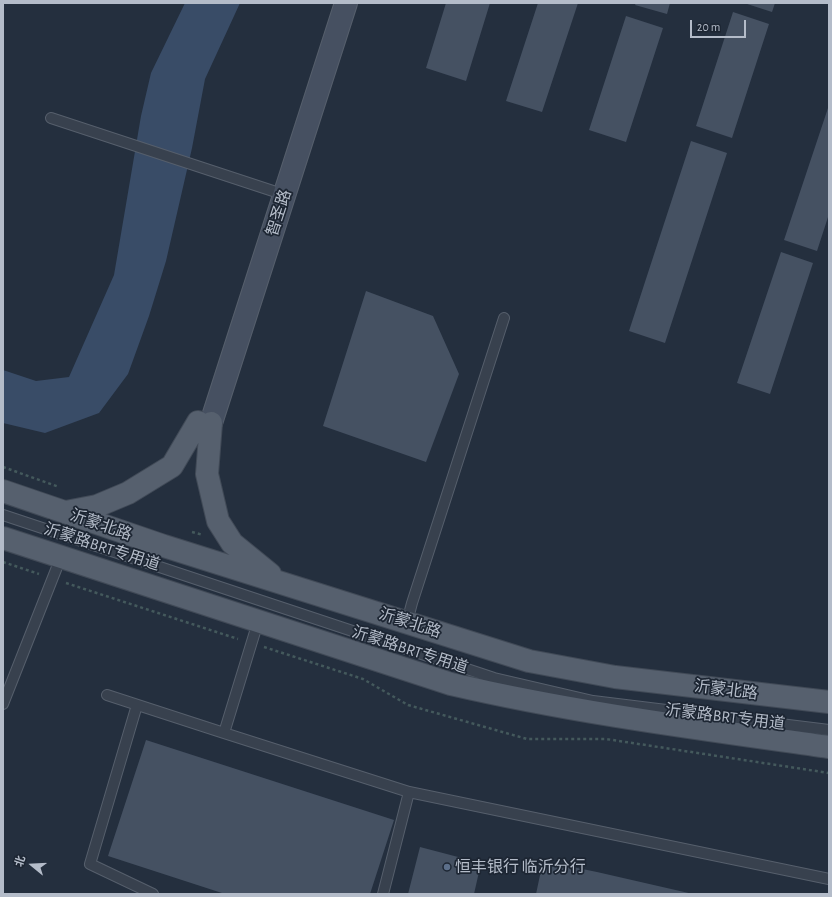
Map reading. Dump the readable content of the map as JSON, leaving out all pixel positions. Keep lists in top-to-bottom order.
{
  "streets": {
    "main road": ["沂蒙北路"],
    "street": ["智圣路"],
    "lane": ["沂蒙路BRT专用道"]
  },
  "places": ["恒丰银行 临沂分行"],
  "scale_bar": "20 m",
  "north": "left"
}
